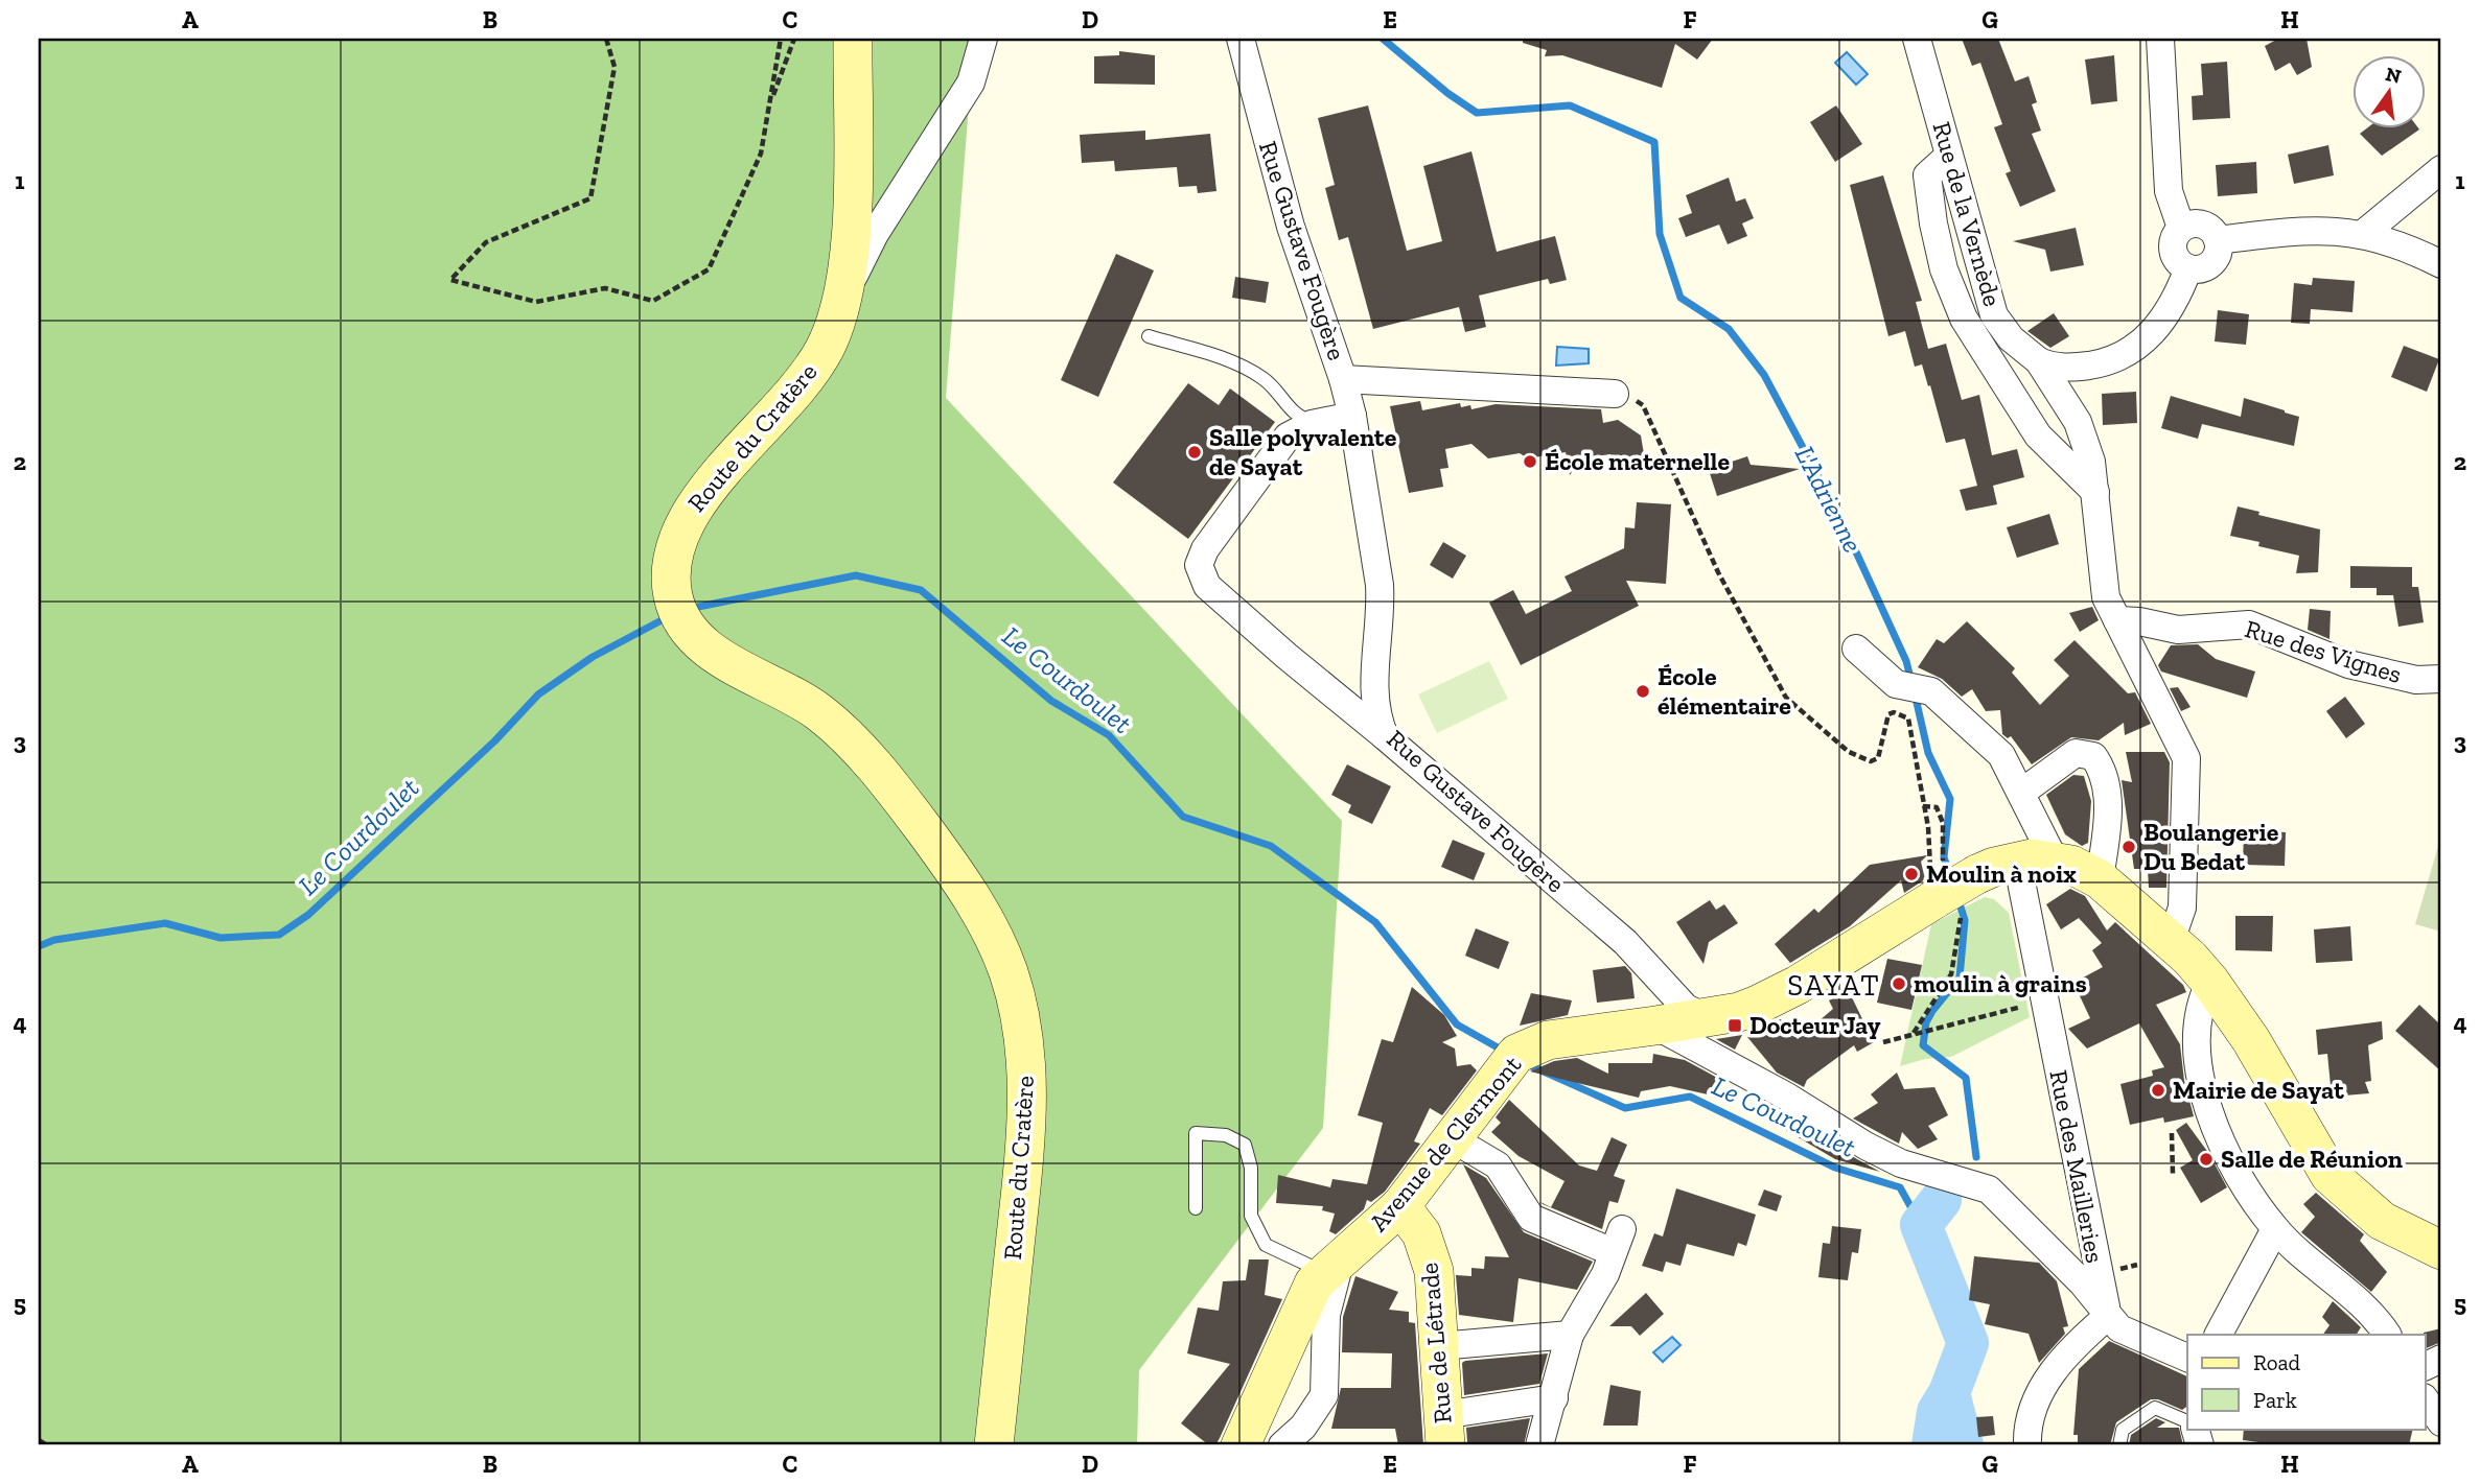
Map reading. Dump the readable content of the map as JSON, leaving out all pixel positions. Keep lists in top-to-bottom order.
{
  "streets": {
    "street": [
      "Rue de la Vernède",
      "Rue Gustave Fougère",
      "Route du Cratère",
      "Rue des Vignes",
      "Avenue de Clermont",
      "Rue des Mailleries",
      "Rue de Létrade"
    ]
  },
  "crossings": [
    ["Rue de la Vernède", "Rue des Vignes"],
    ["Rue de la Vernède", "Avenue de Clermont"],
    ["Rue Gustave Fougère", "Avenue de Clermont"],
    ["Avenue de Clermont", "Rue des Mailleries"],
    ["Avenue de Clermont", "Rue de Létrade"]
  ],
  "districts": ["SAYAT"],
  "water": ["L'Adrienne", "Le Courdoulet"],
  "places": {
    "other": [
      "Salle polyvalente de Sayat",
      "École maternelle",
      "École élémentaire",
      "Boulangerie Du Bedat",
      "Moulin à noix",
      "moulin à grains",
      "Mairie de Sayat",
      "Salle de Réunion"
    ],
    "transit": ["Docteur Jay"]
  },
  "legend": ["Road", "Park"],
  "north": "top",
  "grid": {
    "columns": [
      "A",
      "B",
      "C",
      "D",
      "E",
      "F",
      "G",
      "H"
    ],
    "rows": [
      "1",
      "2",
      "3",
      "4",
      "5"
    ]
  }
}
